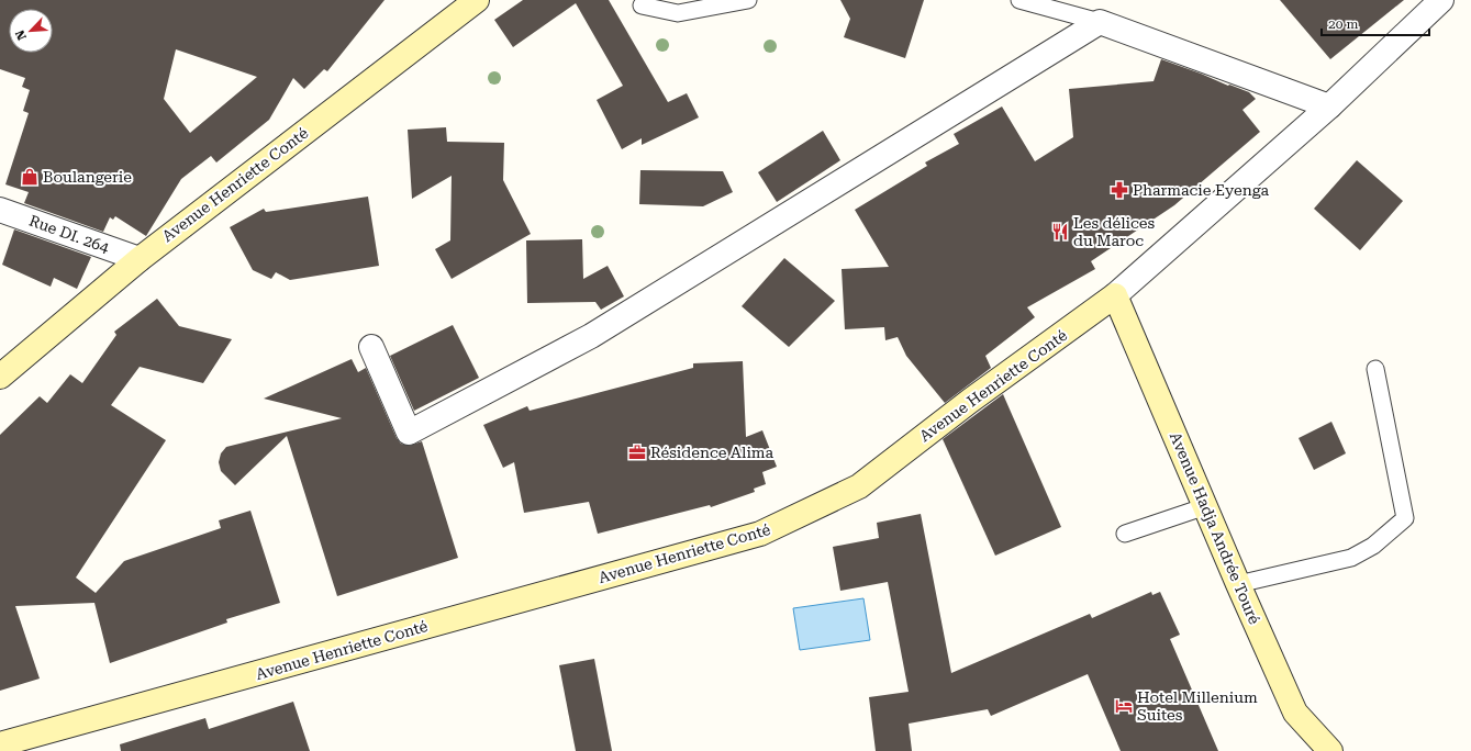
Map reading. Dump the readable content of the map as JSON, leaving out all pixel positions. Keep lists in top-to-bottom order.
{
  "streets": {
    "main road": ["Avenue Henriette Conté", "Avenue Hadja Andrée Touré"],
    "street": ["Rue DI. 264"]
  },
  "crossings": [
    ["Avenue Henriette Conté", "Rue DI. 264"],
    ["Avenue Henriette Conté", "Avenue Hadja Andrée Touré"]
  ],
  "places": {
    "shop": ["Boulangerie"],
    "pharmacy": ["Pharmacie Eyenga"],
    "restaurant": ["Les délices du Maroc"],
    "office": ["Résidence Alima"],
    "hotel": ["Hotel Millenium Suites"]
  },
  "scale_bar": "20 m",
  "north": "bottom left"
}
